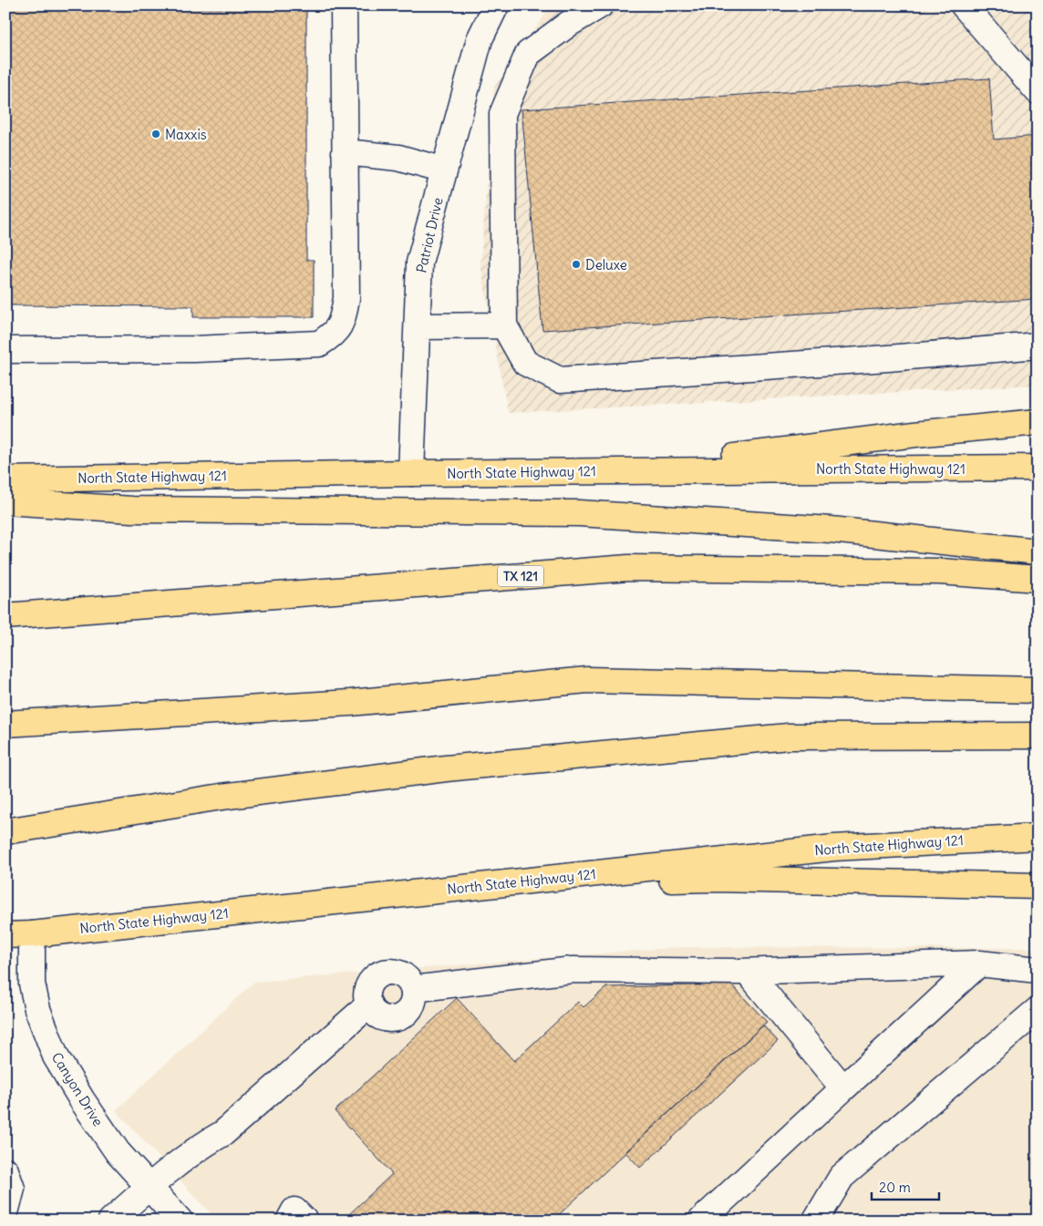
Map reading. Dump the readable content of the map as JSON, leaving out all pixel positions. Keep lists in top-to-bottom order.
{
  "streets": {
    "main road": ["North State Highway 121", "TX 121"],
    "street": ["Patriot Drive", "Canyon Drive"]
  },
  "crossings": [
    ["Patriot Drive", "North State Highway 121"],
    ["North State Highway 121", "Canyon Drive"]
  ],
  "places": ["Maxxis", "Deluxe"],
  "scale_bar": "20 m"
}
